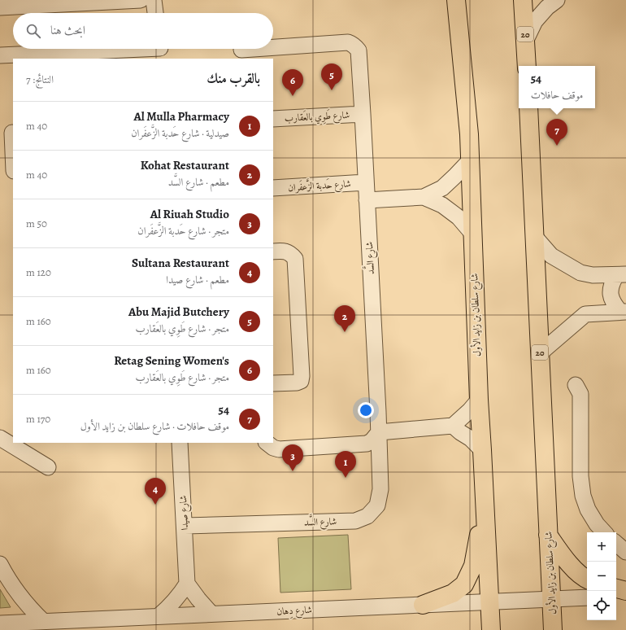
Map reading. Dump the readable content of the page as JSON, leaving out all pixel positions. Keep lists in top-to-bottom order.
{
  "streets": {
    "main road": ["20", "شارع سلطان بن زايد الأول"],
    "street": [
      "شارع طَوِي بالعَقارب",
      "شارع حَدبة الزَّعفَران",
      "شارع السَّد",
      "شارع صيدا",
      "شارع دِهان"
    ]
  },
  "crossings": [
    ["شارع طَوِي بالعَقارب", "شارع السَّد"],
    ["شارع حَدبة الزَّعفَران", "شارع السَّد"],
    ["شارع السَّد", "شارع صيدا"],
    ["شارع سلطان بن زايد الأول", "شارع دِهان"]
  ],
  "page": {
    "search": "ابحث هنا",
    "heading": ["بالقرب منك", "النتائج: 7"],
    "pins": [
      "5",
      "6",
      "7",
      "2",
      "3",
      "1",
      "4"
    ],
    "popup": ["54", "موقف حافلات"],
    "list": [
      {
        "mark": "1",
        "name": "Al Mulla Pharmacy",
        "note": "صيدلية · شارع حَدبة الزَّعفَران",
        "value": "40 m"
      },
      {
        "mark": "2",
        "name": "Kohat Restaurant",
        "note": "مطعم · شارع السَّد",
        "value": "40 m"
      },
      {
        "mark": "3",
        "name": "Al Riuah Studio",
        "note": "متجر · شارع حَدبة الزَّعفَران",
        "value": "50 m"
      },
      {
        "mark": "4",
        "name": "Sultana Restaurant",
        "note": "مطعم · شارع صيدا",
        "value": "120 m"
      },
      {
        "mark": "5",
        "name": "Abu Majid Butchery",
        "note": "متجر · شارع طَوِي بالعَقارب",
        "value": "160 m"
      },
      {
        "mark": "6",
        "name": "Retag Sening Women's",
        "note": "متجر · شارع طَوِي بالعَقارب",
        "value": "160 m"
      },
      {
        "mark": "7",
        "name": "54",
        "note": "موقف حافلات · شارع سلطان بن زايد الأول",
        "value": "170 m"
      }
    ],
    "map_buttons": ["+", "−"]
  }
}
